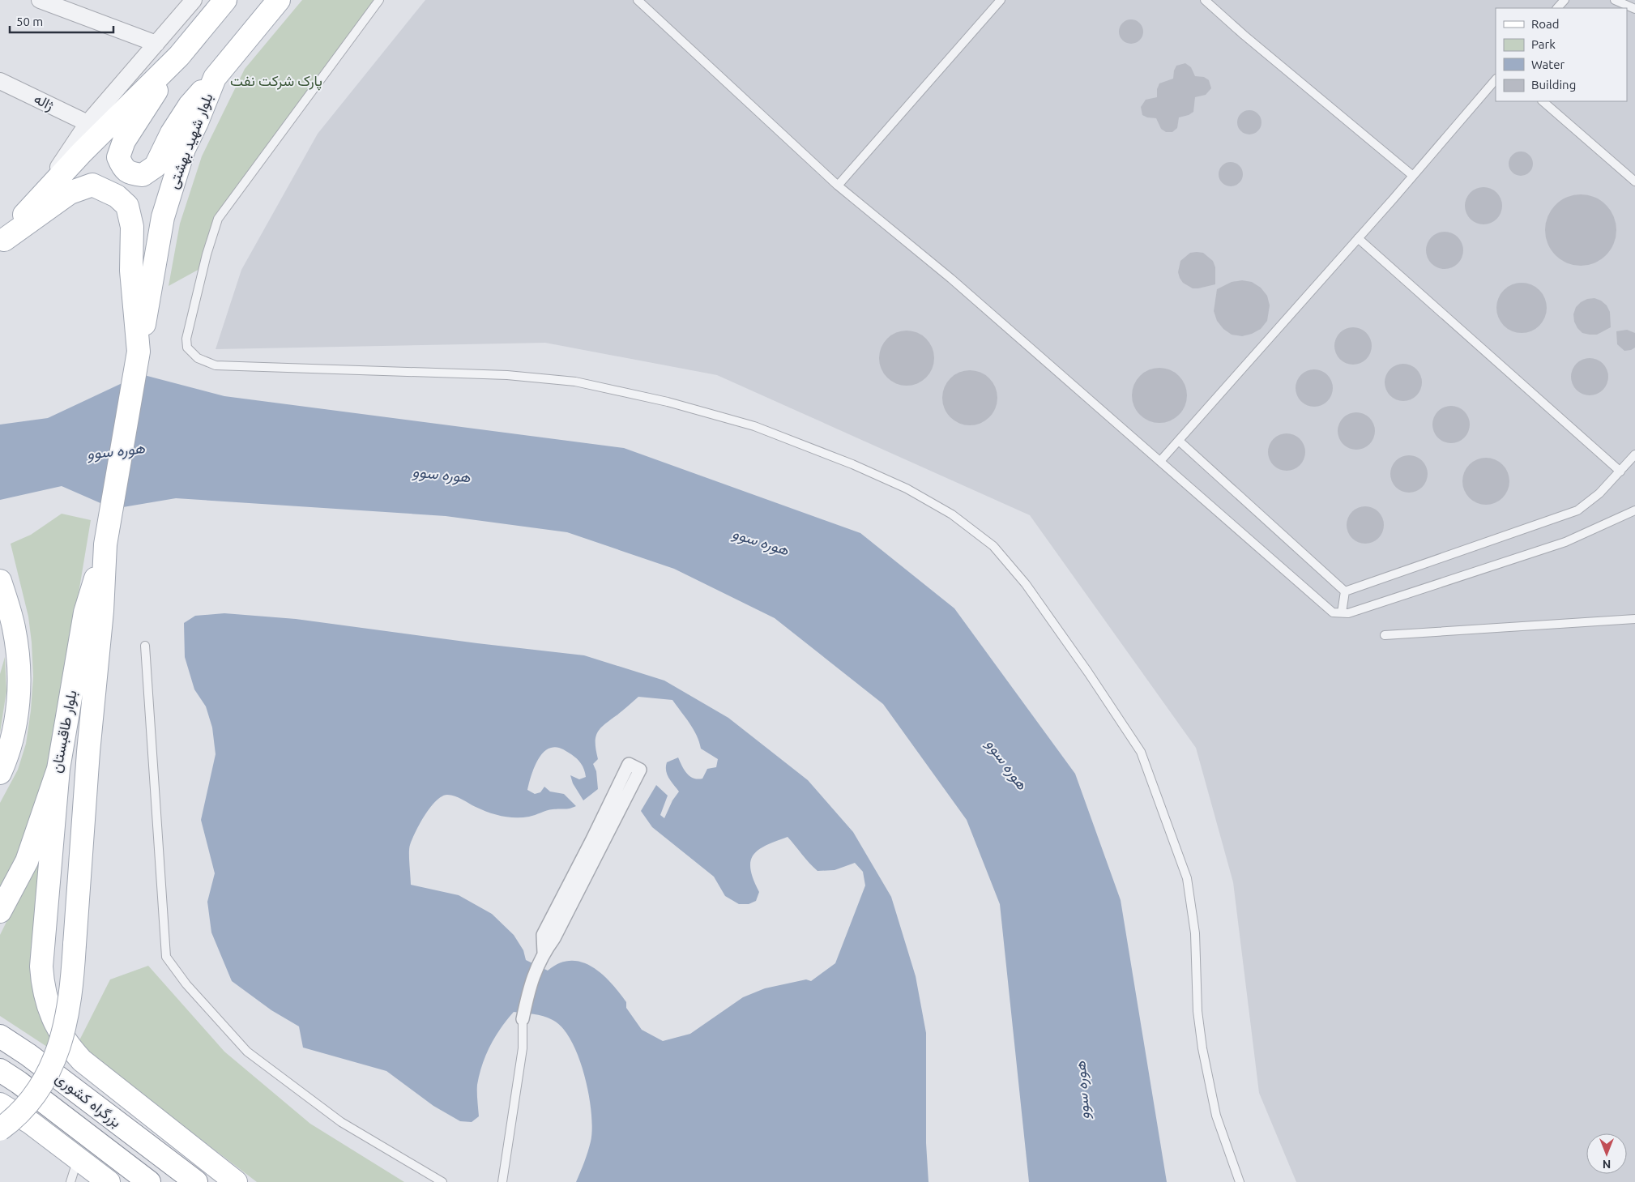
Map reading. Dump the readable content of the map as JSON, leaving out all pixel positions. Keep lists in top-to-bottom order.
{
  "streets": {
    "main road": ["بلوار شهید بهشتی", "بلوار طاقبستان", "بزرگراه کشوری"],
    "street": ["ژاله"]
  },
  "crossings": [
    ["بلوار شهید بهشتی", "بلوار طاقبستان"]
  ],
  "water": ["هوره سوو"],
  "parks": ["پارک شرکت نفت"],
  "legend": [
    "Road",
    "Park",
    "Water",
    "Building"
  ],
  "scale_bar": "50 m",
  "north": "bottom"
}
